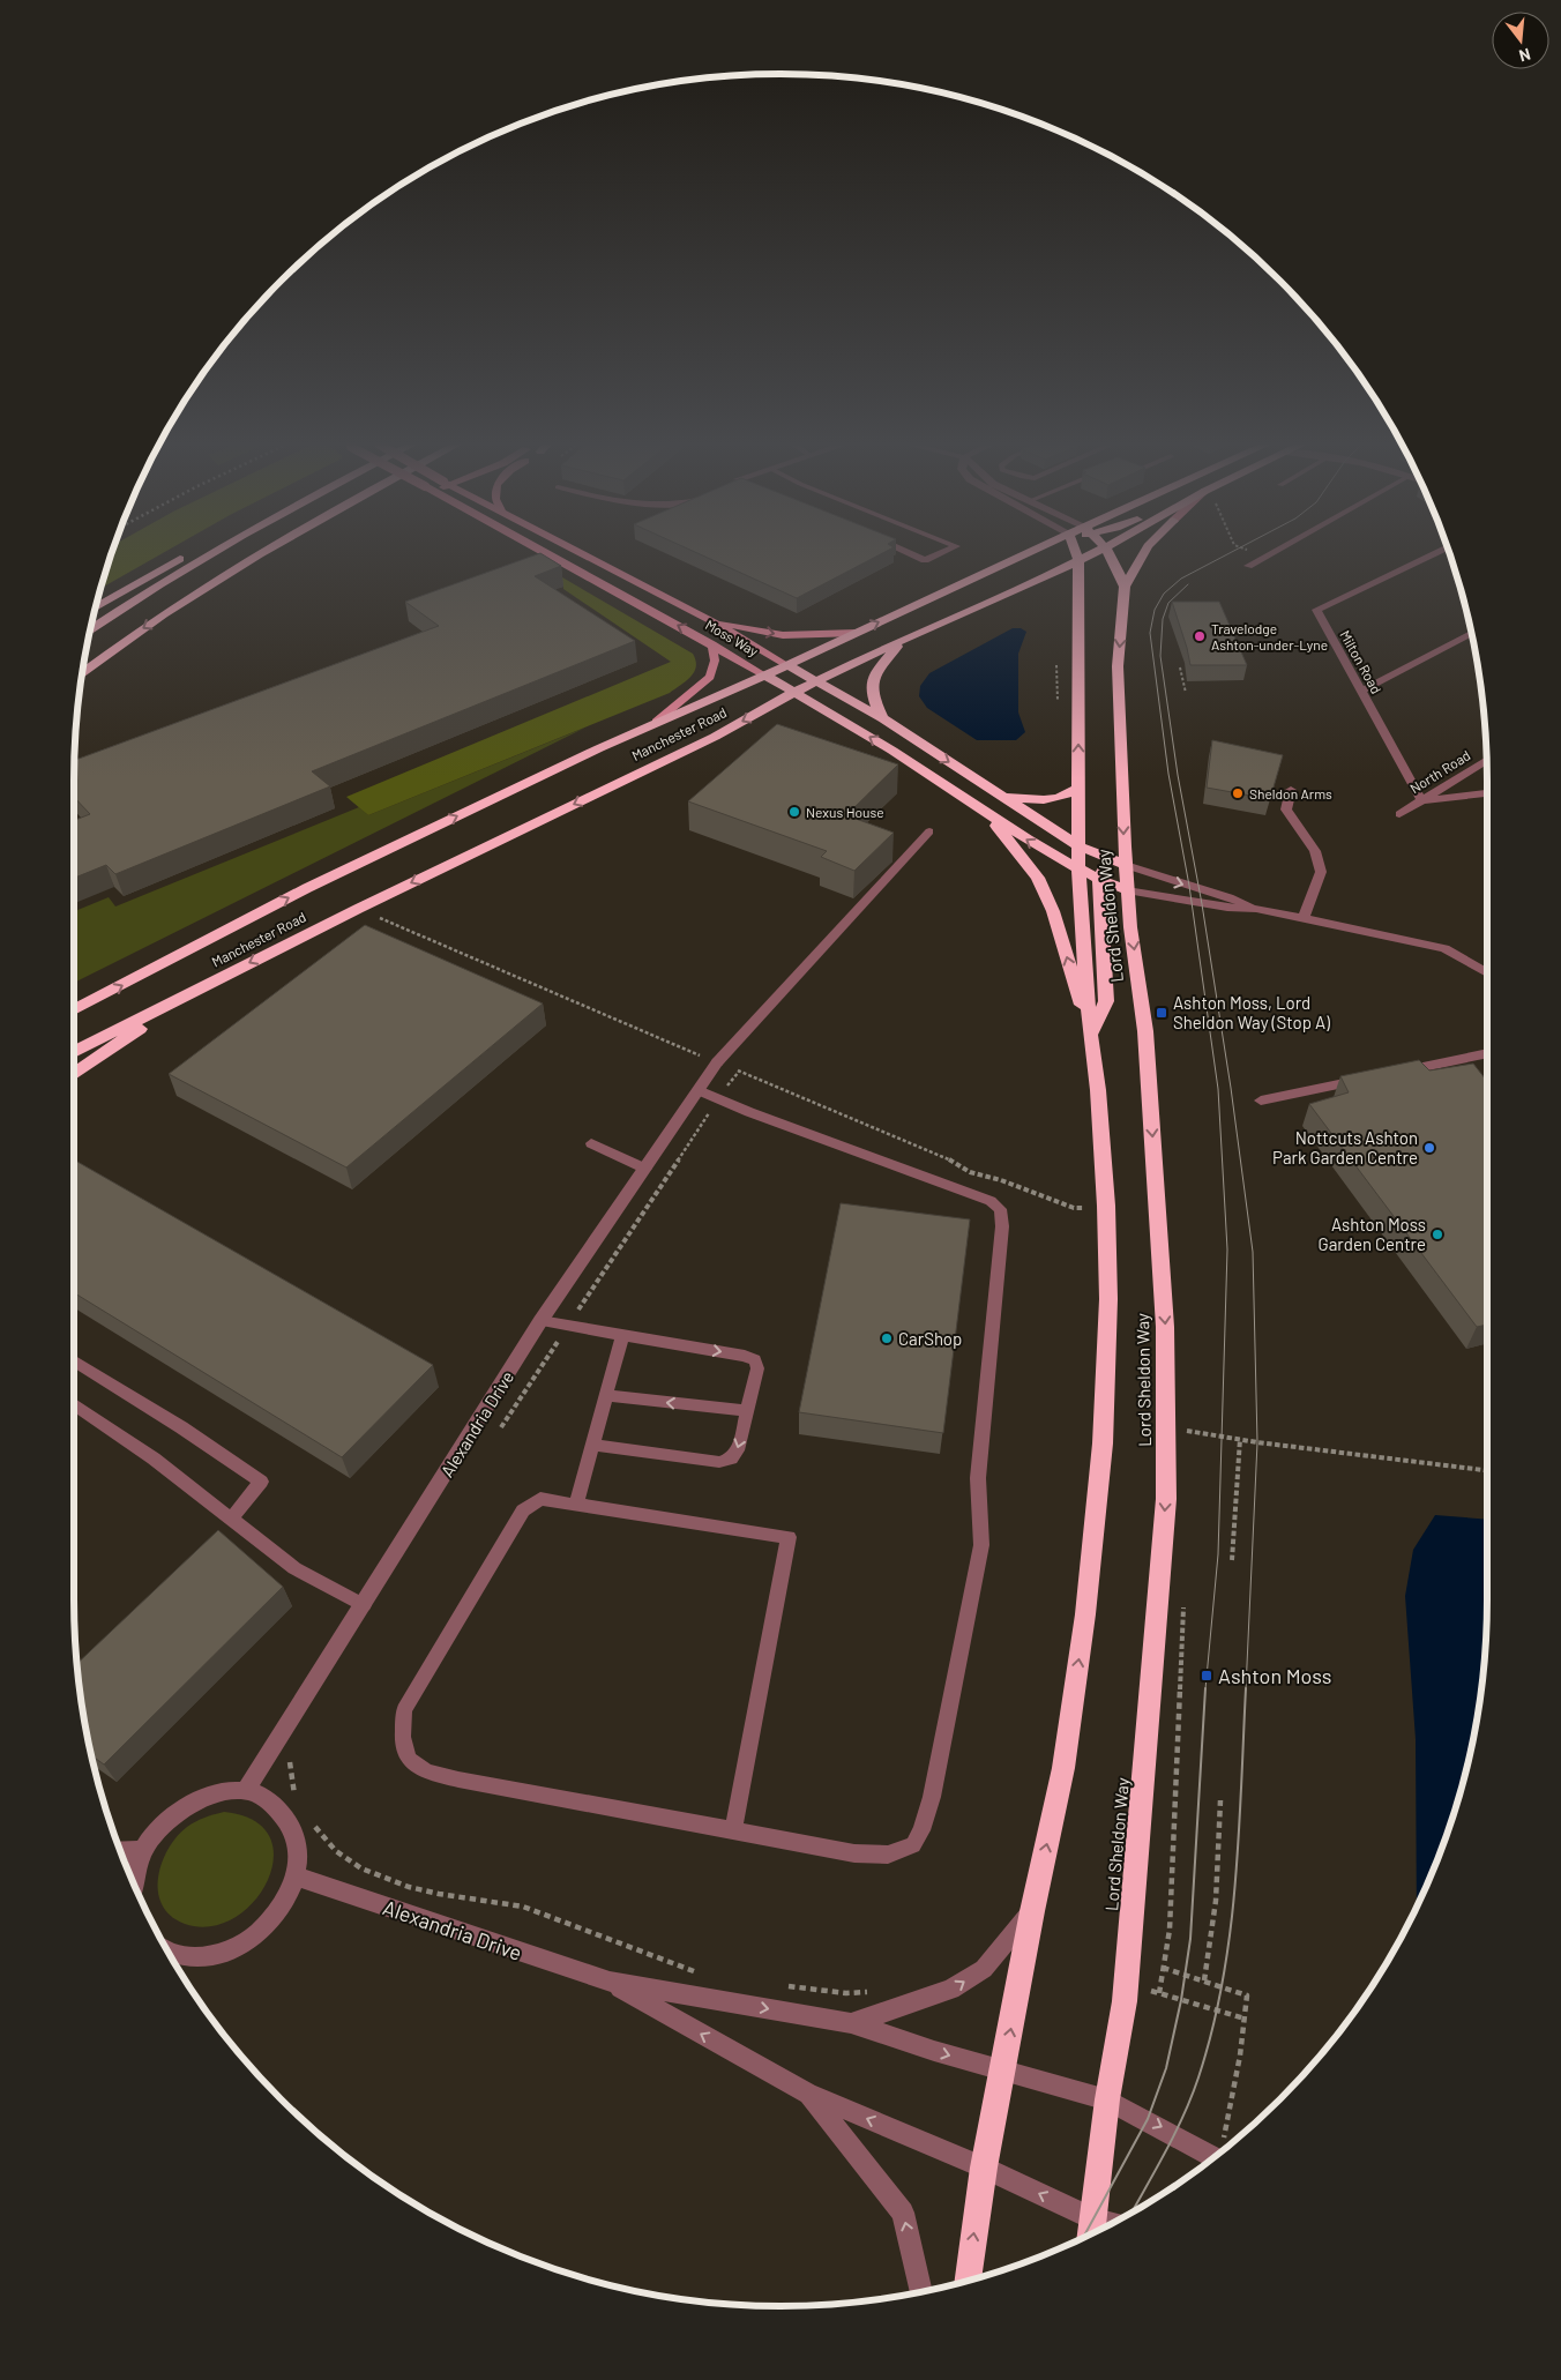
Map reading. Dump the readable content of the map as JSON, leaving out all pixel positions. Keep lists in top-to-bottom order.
{
  "streets": {
    "highway": ["Moss Way", "Manchester Road", "Lord Sheldon Way"],
    "street": ["Milton Road", "North Road", "Alexandria Drive"]
  },
  "crossings": [
    ["Moss Way", "Manchester Road"],
    ["Moss Way", "Lord Sheldon Way"],
    ["Milton Road", "North Road"],
    ["Manchester Road", "Lord Sheldon Way"]
  ],
  "places": {
    "other": [
      "Travelodge Ashton-under-Lyne",
      "Sheldon Arms",
      "Nexus House",
      "Nottcuts Ashton Park Garden Centre",
      "Ashton Moss Garden Centre",
      "CarShop"
    ],
    "transit": ["Ashton Moss, Lord Sheldon Way (Stop A)", "Ashton Moss"]
  },
  "north": "bottom"
}
